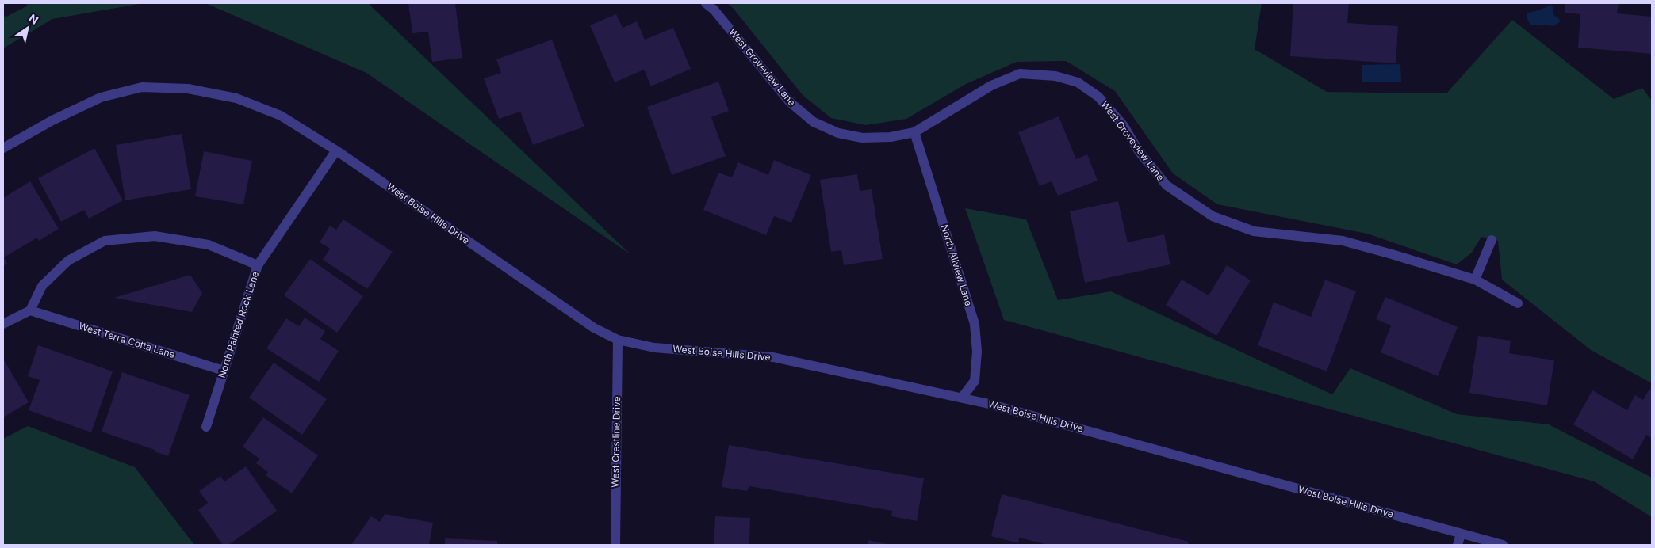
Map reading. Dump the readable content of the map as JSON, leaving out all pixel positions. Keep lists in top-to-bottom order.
{
  "streets": {
    "street": [
      "West Groveview Lane",
      "West Boise Hills Drive",
      "North Allview Lane",
      "North Painted Rock Lane",
      "West Terra Cotta Lane",
      "West Crestline Drive"
    ]
  },
  "crossings": [
    ["West Groveview Lane", "North Allview Lane"],
    ["West Boise Hills Drive", "North Allview Lane"],
    ["West Boise Hills Drive", "North Painted Rock Lane"],
    ["West Boise Hills Drive", "West Crestline Drive"],
    ["North Painted Rock Lane", "West Terra Cotta Lane"]
  ],
  "north": "top right"
}
